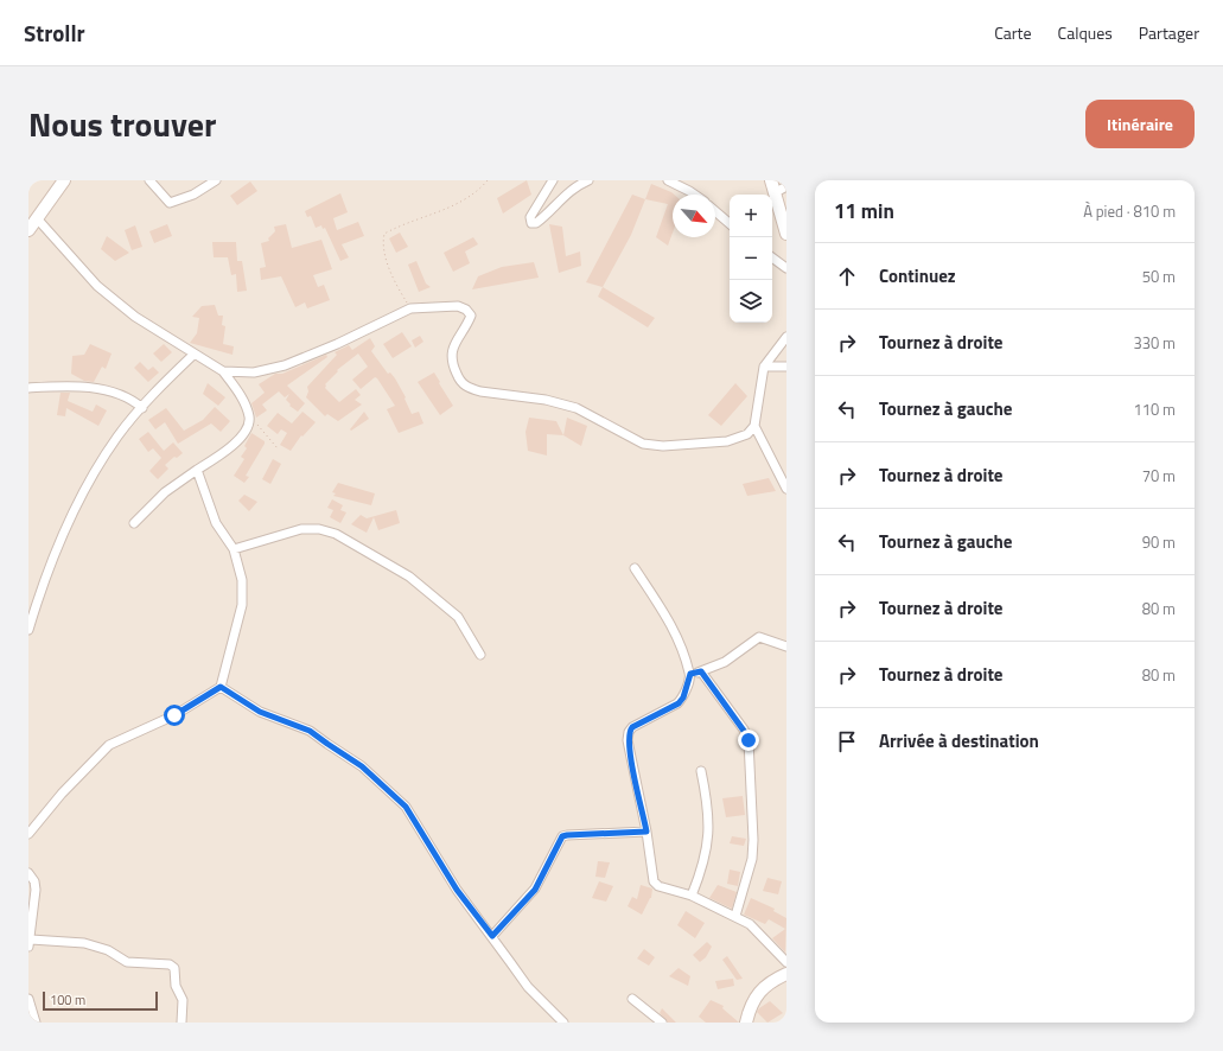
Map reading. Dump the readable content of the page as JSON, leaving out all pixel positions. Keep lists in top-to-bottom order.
{
  "scale_bar": "100 m",
  "north": "bottom right",
  "page": {
    "header": "Strollr",
    "nav": ["Carte", "Calques", "Partager"],
    "title": "Nous trouver",
    "buttons": "Itinéraire",
    "heading": ["11 min", "À pied · 810 m"],
    "map_buttons": ["+", "−"],
    "list": [
      ["Continuez", "50 m"],
      ["Tournez à droite", "330 m"],
      ["Tournez à gauche", "110 m"],
      ["Tournez à droite", "70 m"],
      ["Tournez à gauche", "90 m"],
      ["Tournez à droite", "80 m"],
      ["Tournez à droite", "80 m"],
      "Arrivée à destination"
    ],
    "scale": "100 m"
  }
}
